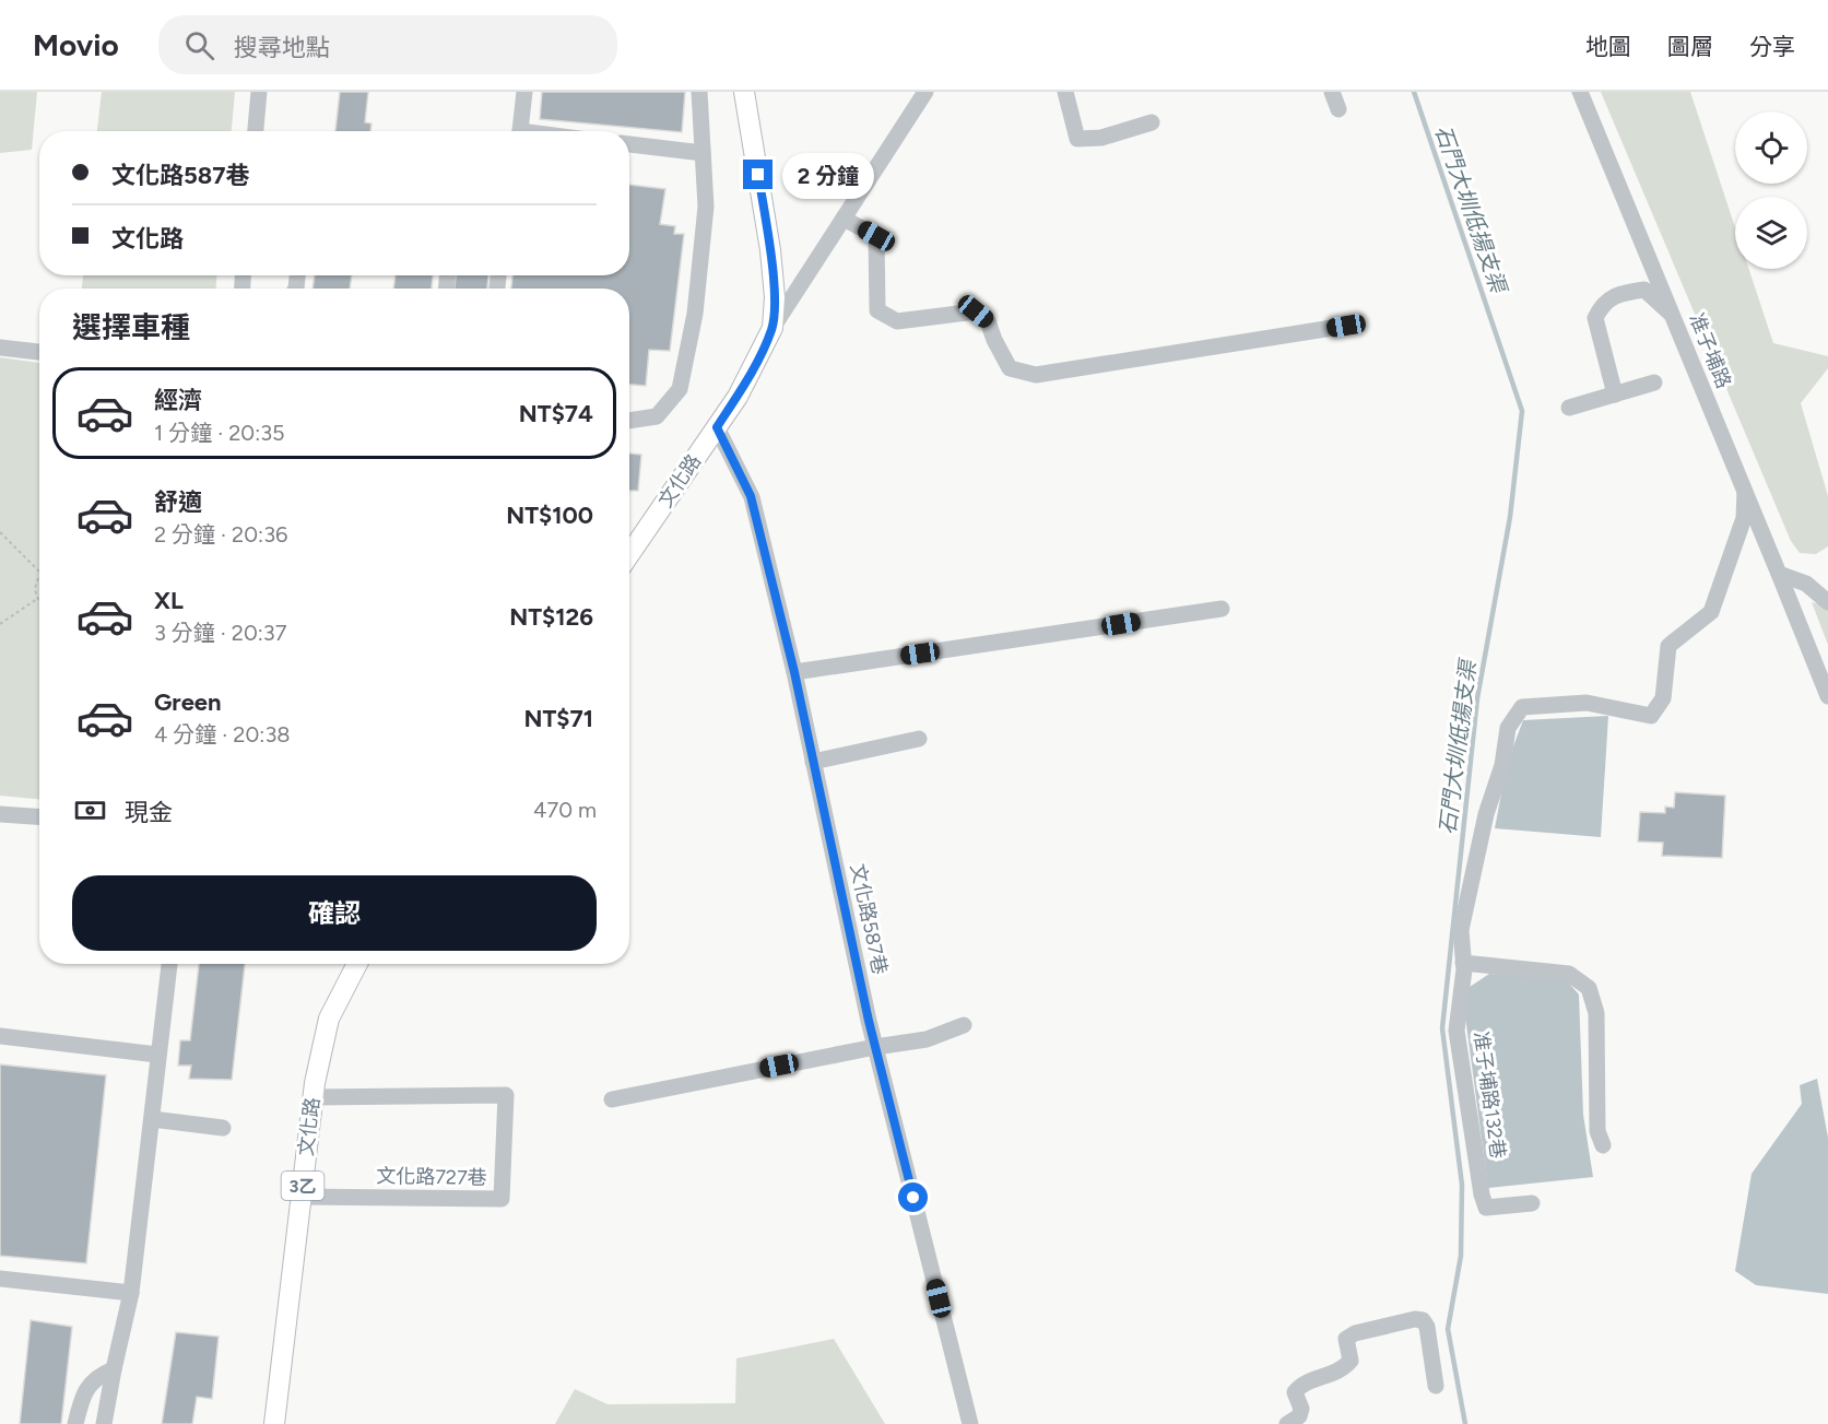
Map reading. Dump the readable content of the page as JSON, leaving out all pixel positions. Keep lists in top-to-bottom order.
{
  "streets": {
    "main road": ["文化路", "3乙"],
    "lane": [
      "准子埔路",
      "文化路587巷",
      "准子埔路132巷",
      "文化路727巷"
    ]
  },
  "crossings": [
    ["准子埔路", "准子埔路132巷"],
    ["文化路", "文化路587巷"],
    ["文化路", "文化路727巷"]
  ],
  "water": ["石門大圳低揚支渠"],
  "page": {
    "header": "Movio",
    "search": "搜尋地點",
    "nav": ["地圖", "圖層", "分享"],
    "banner": ["文化路587巷", "文化路"],
    "bubble": "2 分鐘",
    "heading": "選擇車種",
    "list": [
      {
        "name": "經濟",
        "note": "1 分鐘 · 20:35",
        "value": "NT$74"
      },
      {
        "name": "舒適",
        "note": "2 分鐘 · 20:36",
        "value": "NT$100"
      },
      {
        "name": "XL",
        "note": "3 分鐘 · 20:37",
        "value": "NT$126"
      },
      {
        "name": "Green",
        "note": "4 分鐘 · 20:38",
        "value": "NT$71"
      }
    ],
    "pay": ["現金", "470 m"],
    "buttons": "確認"
  }
}
